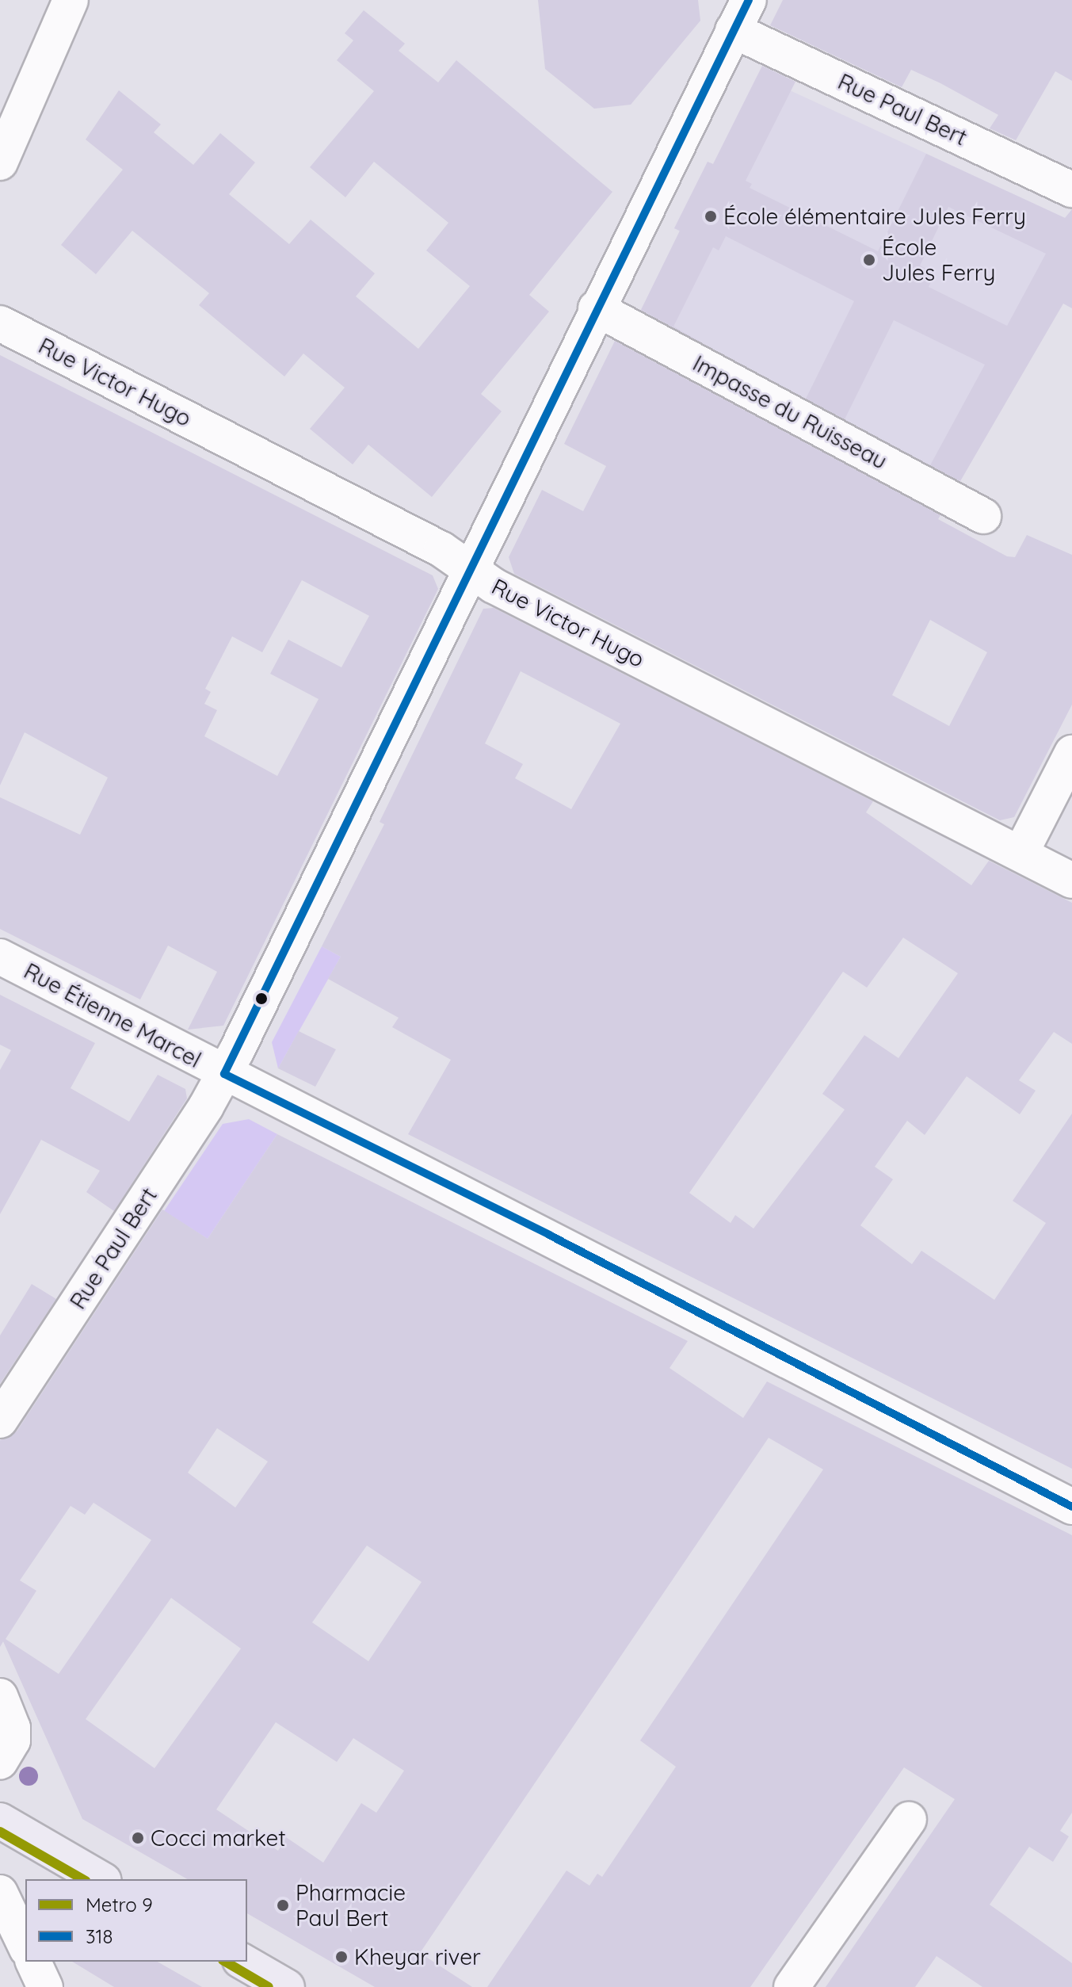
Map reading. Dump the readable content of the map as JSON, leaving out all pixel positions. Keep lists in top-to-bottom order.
{
  "streets": {
    "street": [
      "Rue Paul Bert",
      "Rue Victor Hugo",
      "Impasse du Ruisseau",
      "Rue Étienne Marcel"
    ]
  },
  "crossings": [
    ["Rue Paul Bert", "Rue Victor Hugo"],
    ["Rue Paul Bert", "Impasse du Ruisseau"],
    ["Rue Paul Bert", "Rue Étienne Marcel"]
  ],
  "places": [
    "École élémentaire Jules Ferry",
    "École Jules Ferry",
    "Cocci market",
    "Pharmacie Paul Bert",
    "Kheyar river"
  ],
  "lines": ["transit line 318", "metro line 9"],
  "legend": ["Metro 9", "318"]
}
